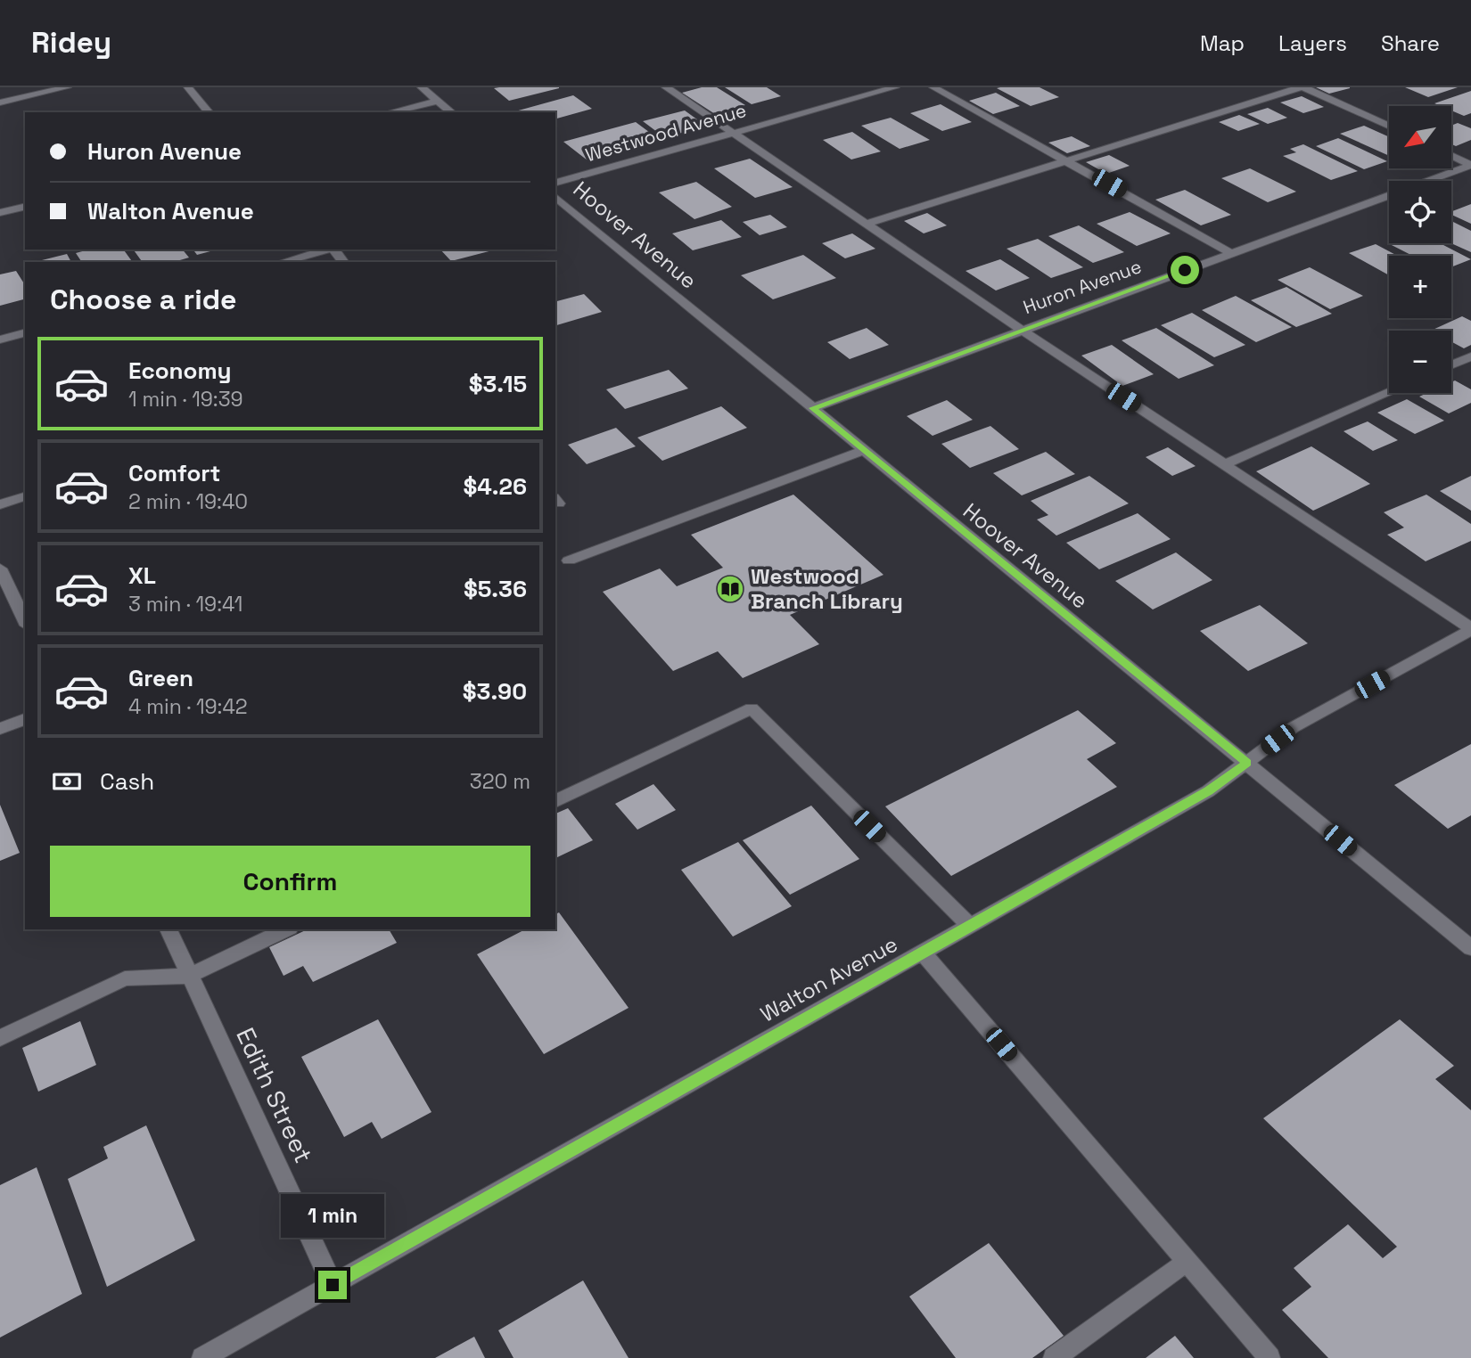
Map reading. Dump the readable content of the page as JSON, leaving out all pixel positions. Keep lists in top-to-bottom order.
{
  "streets": {
    "street": [
      "Westwood Avenue",
      "Hoover Avenue",
      "Huron Avenue",
      "Walton Avenue",
      "Edith Street"
    ]
  },
  "crossings": [
    ["Hoover Avenue", "Huron Avenue"],
    ["Hoover Avenue", "Walton Avenue"],
    ["Walton Avenue", "Edith Street"]
  ],
  "places": {
    "library": ["Westwood Branch Library"]
  },
  "north": "bottom left",
  "page": {
    "header": "Ridey",
    "nav": ["Map", "Layers", "Share"],
    "map_buttons": ["+", "−"],
    "banner": ["Huron Avenue", "Walton Avenue"],
    "heading": "Choose a ride",
    "list": [
      {
        "name": "Economy",
        "note": "1 min · 19:39",
        "value": "$3.15"
      },
      {
        "name": "Comfort",
        "note": "2 min · 19:40",
        "value": "$4.26"
      },
      {
        "name": "XL",
        "note": "3 min · 19:41",
        "value": "$5.36"
      },
      {
        "name": "Green",
        "note": "4 min · 19:42",
        "value": "$3.90"
      }
    ],
    "pay": ["Cash", "320 m"],
    "buttons": "Confirm",
    "bubble": "1 min"
  }
}
